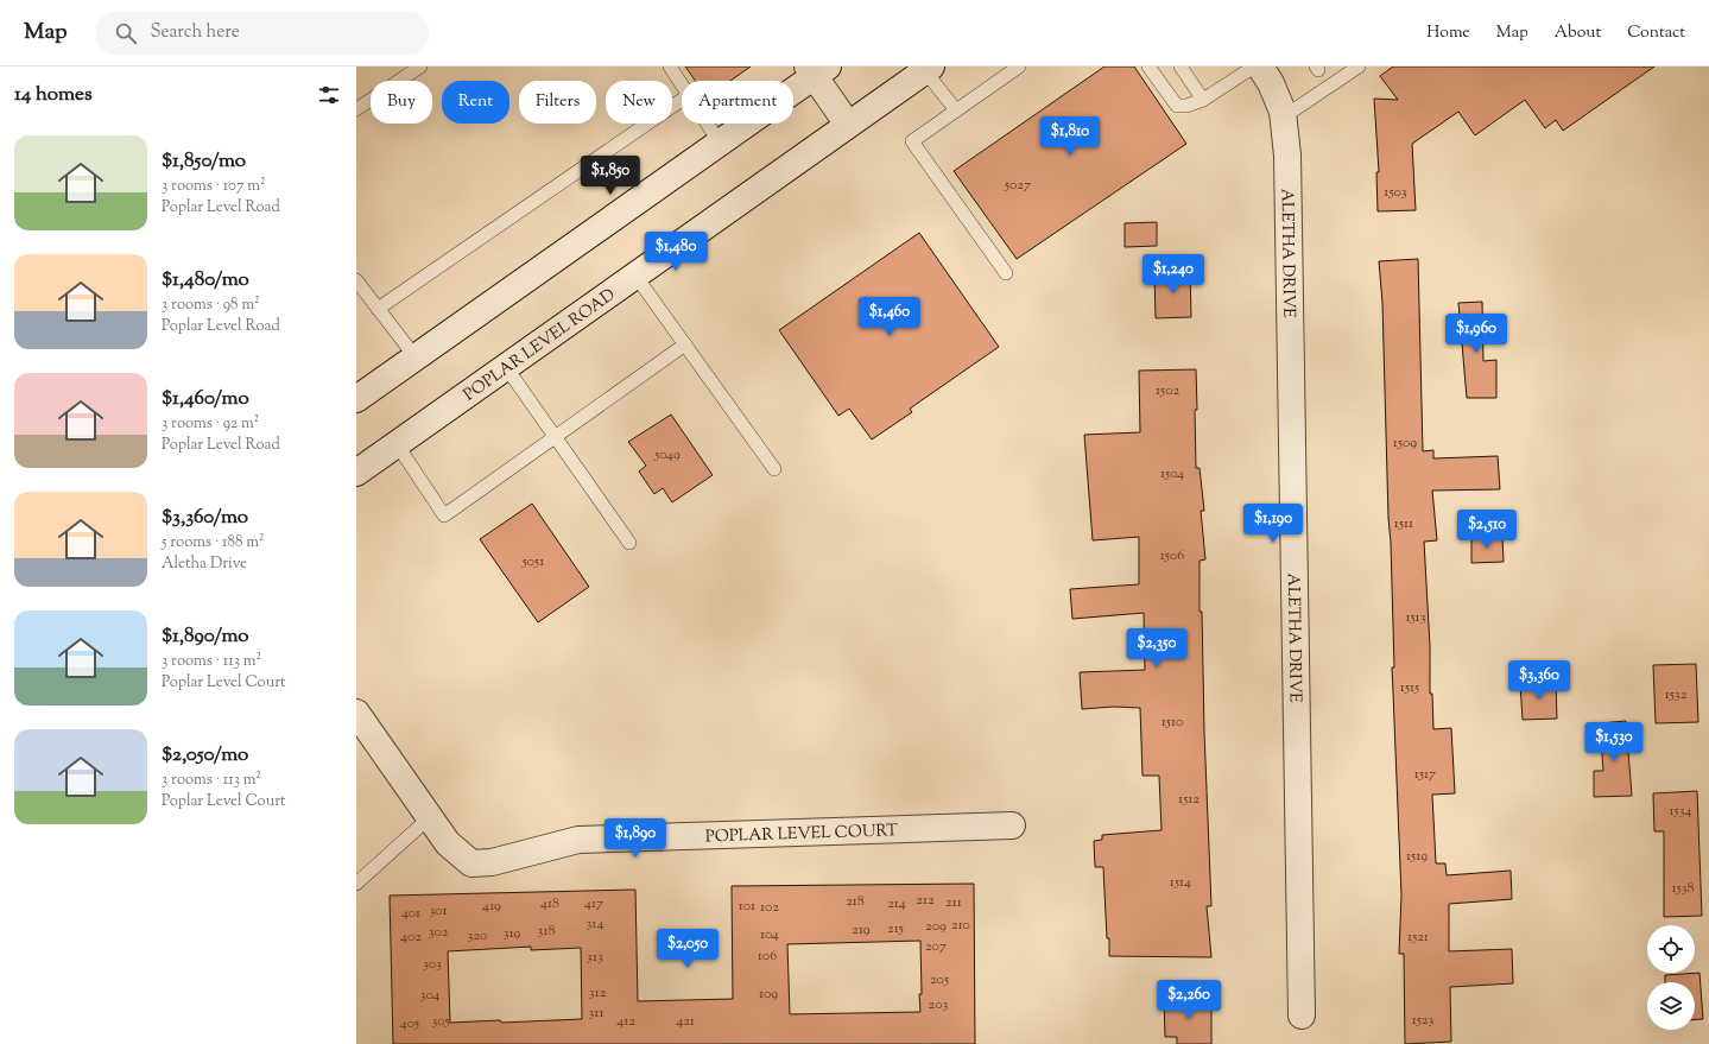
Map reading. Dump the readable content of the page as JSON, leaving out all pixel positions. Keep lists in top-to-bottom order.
{
  "streets": {
    "street": ["ALETHA DRIVE", "POPLAR LEVEL ROAD", "POPLAR LEVEL COURT"]
  },
  "house_numbers": [
    "5027",
    "1503",
    "1502",
    "1509",
    "5049",
    "1504",
    "1511",
    "1506",
    "5051",
    "1513",
    "1515",
    "1532",
    "1510",
    "1517",
    "1512",
    "1534",
    "1519",
    "1514",
    "1538",
    "212",
    "218",
    "211",
    "418",
    "417",
    "214",
    "419",
    "101",
    "102",
    "301",
    "401",
    "314",
    "210",
    "209",
    "215",
    "219",
    "318",
    "302",
    "319",
    "104",
    "320",
    "402",
    "1521",
    "207",
    "106",
    "313",
    "303",
    "205",
    "312",
    "109",
    "304",
    "203",
    "311",
    "1523",
    "305",
    "412",
    "421",
    "405"
  ],
  "page": {
    "header": "Map",
    "search": "Search here",
    "nav": [
      "Home",
      "Map",
      "About",
      "Contact"
    ],
    "heading": "14 homes",
    "chip": [
      "Buy",
      "Rent",
      "Filters",
      "New",
      "Apartment"
    ],
    "price": [
      "$1,810",
      "$1,850",
      "$1,480",
      "$1,240",
      "$1,460",
      "$1,960",
      "$1,190",
      "$2,510",
      "$2,350",
      "$3,360",
      "$1,530",
      "$1,890",
      "$2,050",
      "$2,260"
    ],
    "list": [
      {
        "name": "$1,850/mo",
        "note": "3 rooms · 107 m² · Poplar Level Road"
      },
      {
        "name": "$1,480/mo",
        "note": "3 rooms · 98 m² · Poplar Level Road"
      },
      {
        "name": "$1,460/mo",
        "note": "3 rooms · 92 m² · Poplar Level Road"
      },
      {
        "name": "$3,360/mo",
        "note": "5 rooms · 188 m² · Aletha Drive"
      },
      {
        "name": "$1,890/mo",
        "note": "3 rooms · 113 m² · Poplar Level Court"
      },
      {
        "name": "$2,050/mo",
        "note": "3 rooms · 113 m² · Poplar Level Court"
      }
    ]
  }
}
